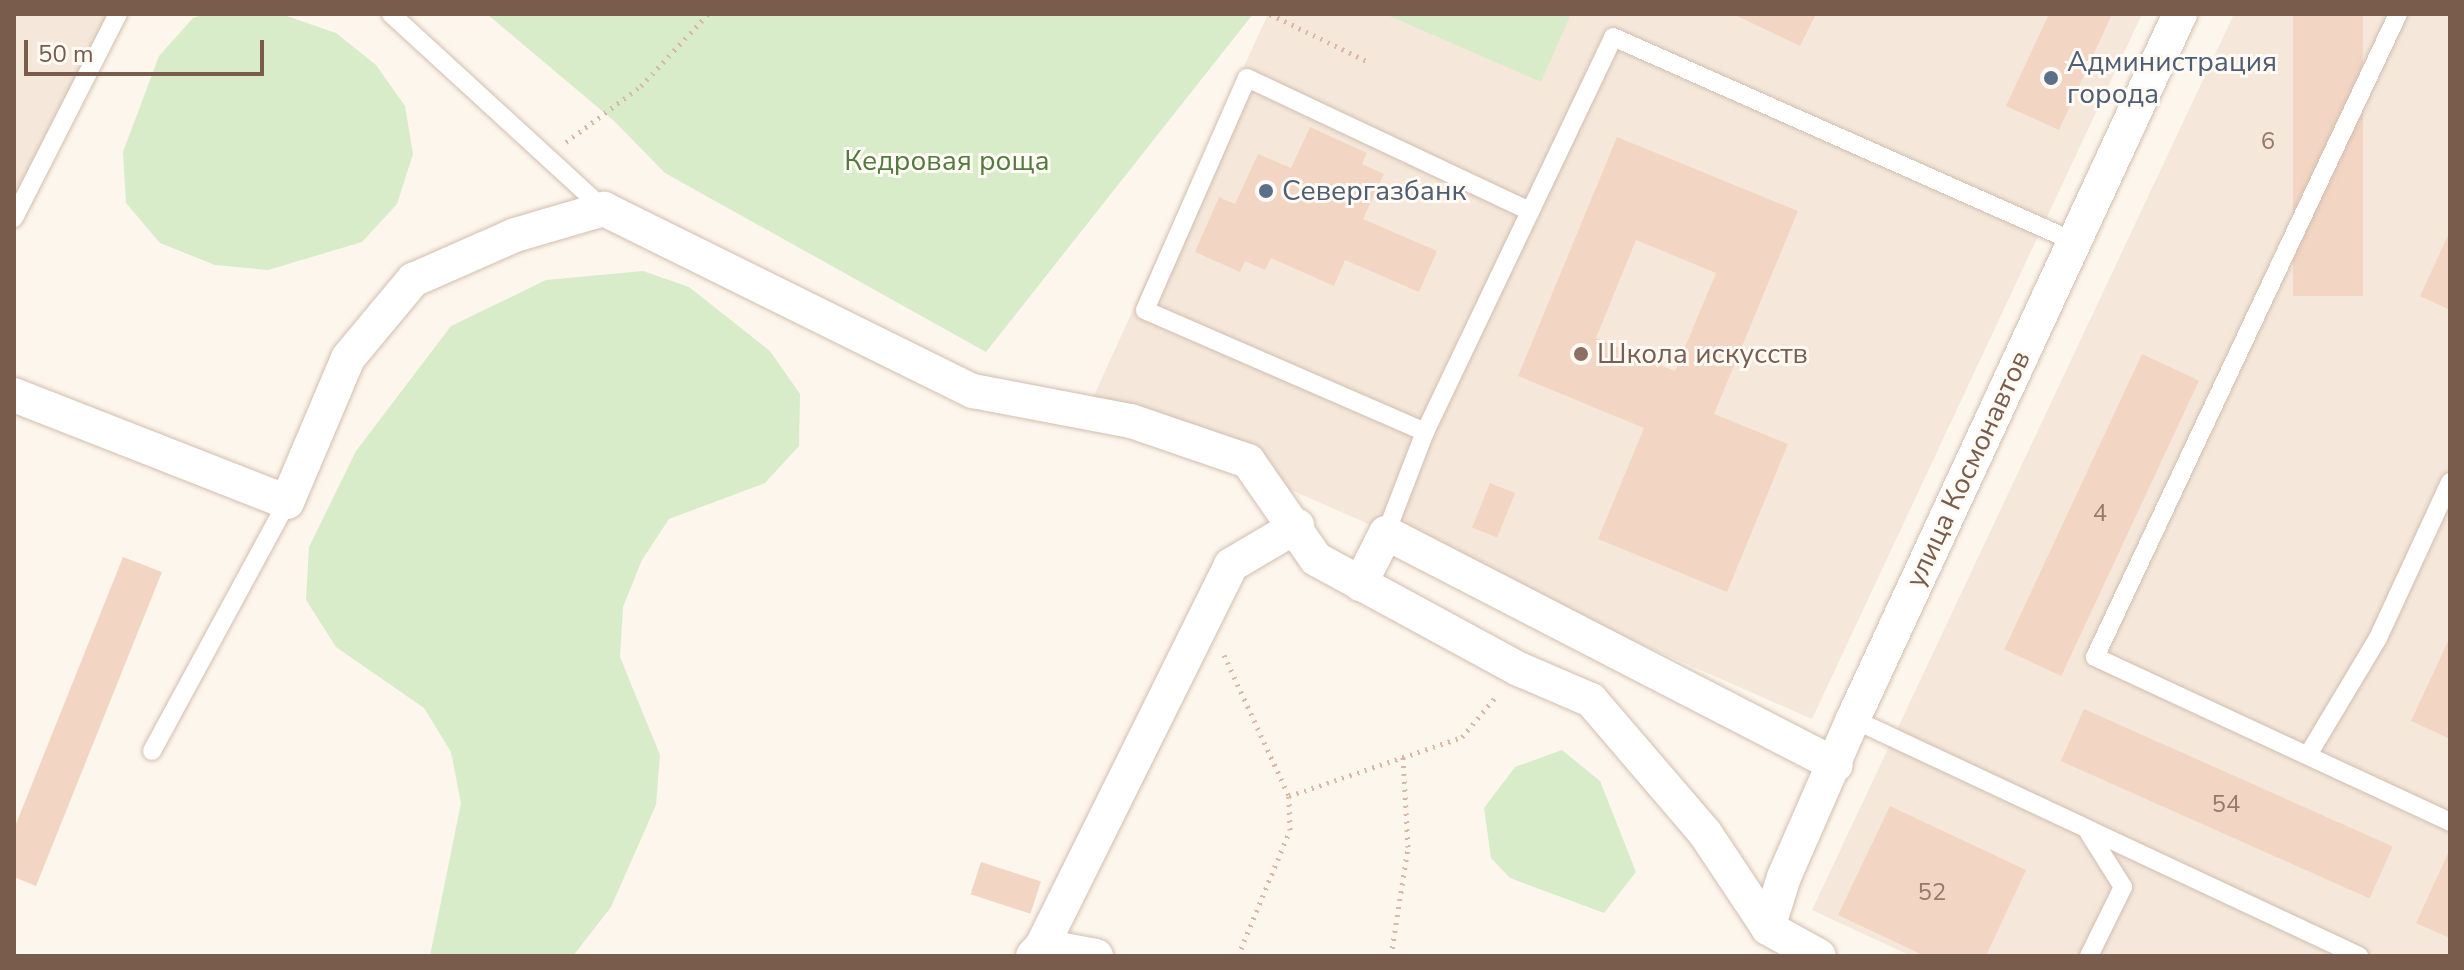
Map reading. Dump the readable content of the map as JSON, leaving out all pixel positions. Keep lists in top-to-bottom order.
{
  "streets": {
    "street": ["улица Космонавтов"]
  },
  "parks": ["Кедровая роща"],
  "places": ["Администрация города", "Севергазбанк", "Школа искусcтв"],
  "house_numbers": [
    "6",
    "4",
    "54",
    "52"
  ],
  "scale_bar": "50 m"
}
